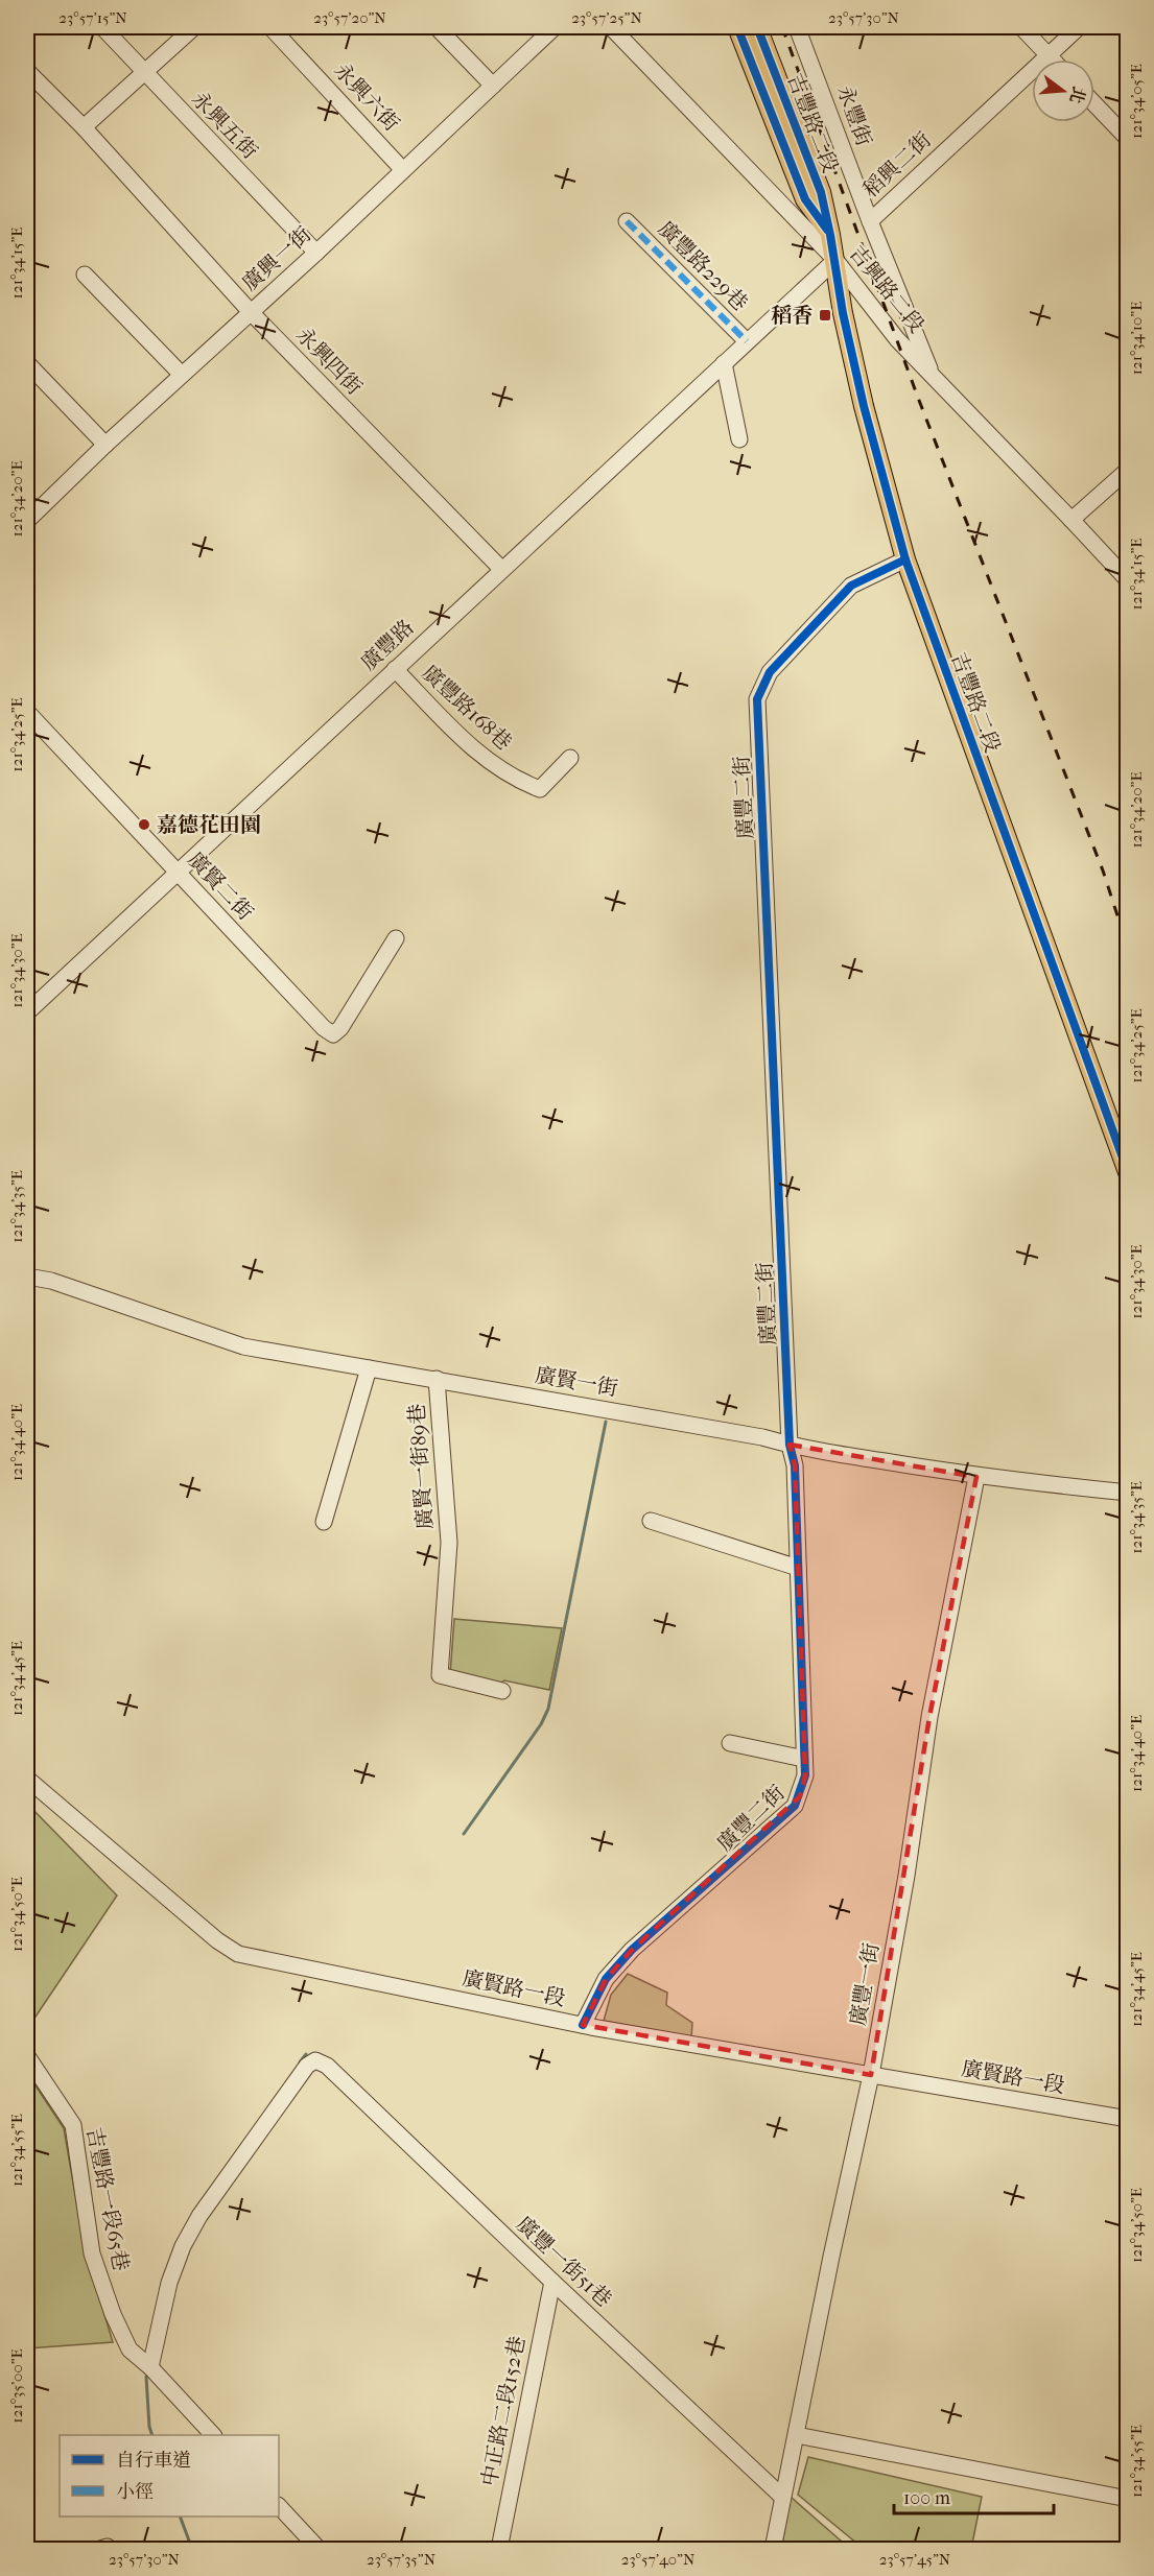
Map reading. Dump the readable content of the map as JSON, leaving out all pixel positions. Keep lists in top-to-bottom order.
{
  "streets": {
    "main road": ["吉豐路二段"],
    "street": [
      "永興六街",
      "永豐街",
      "永興五街",
      "稻興二街",
      "廣興一街",
      "廣豐路229巷",
      "吉興路二段",
      "永興四街",
      "廣豐路",
      "廣豐路168巷",
      "廣豐二街",
      "廣賢二街",
      "廣賢一街",
      "廣賢一街89巷",
      "廣豐一街",
      "廣賢路一段",
      "吉豐路一段65巷",
      "廣豐一街51巷",
      "中正路二段152巷"
    ]
  },
  "crossings": [
    ["永興六街", "廣興一街"],
    ["永豐街", "稻興二街"],
    ["吉豐路二段", "吉興路二段"],
    ["吉豐路二段", "廣豐路"],
    ["吉豐路二段", "廣豐二街"],
    ["永興五街", "廣興一街"],
    ["稻興二街", "吉興路二段"],
    ["廣興一街", "永興四街"],
    ["廣豐路229巷", "廣豐路"],
    ["吉興路二段", "廣豐路"],
    ["永興四街", "廣豐路"],
    ["廣豐路", "廣豐路168巷"],
    ["廣豐路", "廣賢二街"],
    ["廣豐二街", "廣賢一街"],
    ["廣豐二街", "廣賢路一段"],
    ["廣賢一街", "廣賢一街89巷"],
    ["廣賢一街", "廣豐一街"],
    ["廣豐一街", "廣賢路一段"],
    ["廣豐一街", "廣豐一街51巷"],
    ["吉豐路一段65巷", "廣豐一街51巷"],
    ["廣豐一街51巷", "中正路二段152巷"]
  ],
  "places": {
    "transit": ["稻香"],
    "other": ["嘉德花田園"]
  },
  "legend": ["自行車道", "小徑"],
  "scale_bar": "100 m",
  "north": "right",
  "coordinates": [
    "23°57'15\"N",
    "23°57'20\"N",
    "23°57'25\"N",
    "23°57'30\"N",
    "121°34'05\"E",
    "121°34'15\"E",
    "121°34'10\"E",
    "121°34'20\"E",
    "121°34'25\"E",
    "121°34'30\"E",
    "121°34'35\"E",
    "121°34'40\"E",
    "121°34'45\"E",
    "121°34'50\"E",
    "121°34'55\"E",
    "121°35'00\"E",
    "23°57'35\"N",
    "23°57'40\"N",
    "23°57'45\"N"
  ]
}
